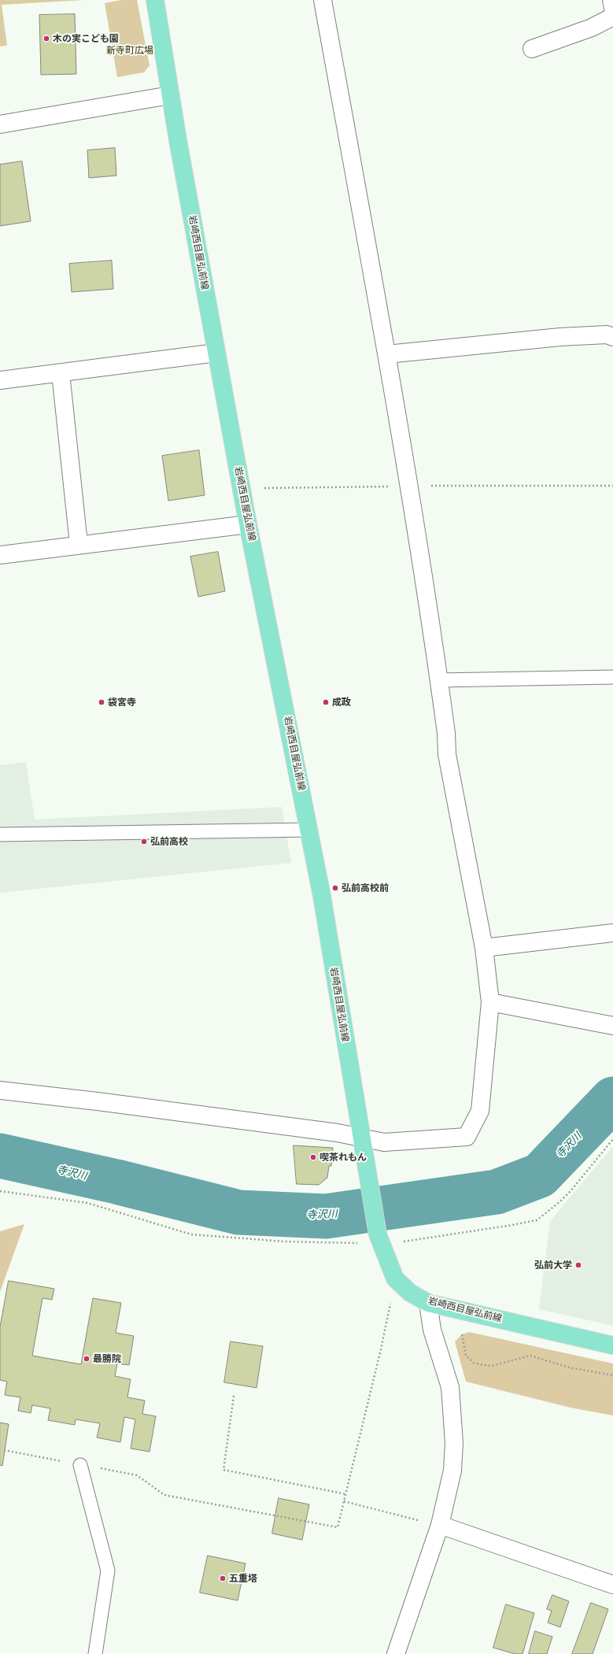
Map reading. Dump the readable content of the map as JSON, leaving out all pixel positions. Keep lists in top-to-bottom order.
{
  "streets": {
    "main road": ["岩崎西目屋弘前線"]
  },
  "water": ["寺沢川"],
  "parks": ["新寺町広場"],
  "places": [
    "木の実こども園",
    "袋宮寺",
    "成政",
    "弘前高校",
    "弘前高校前",
    "喫茶れもん",
    "弘前大学",
    "最勝院",
    "五重塔"
  ]
}
